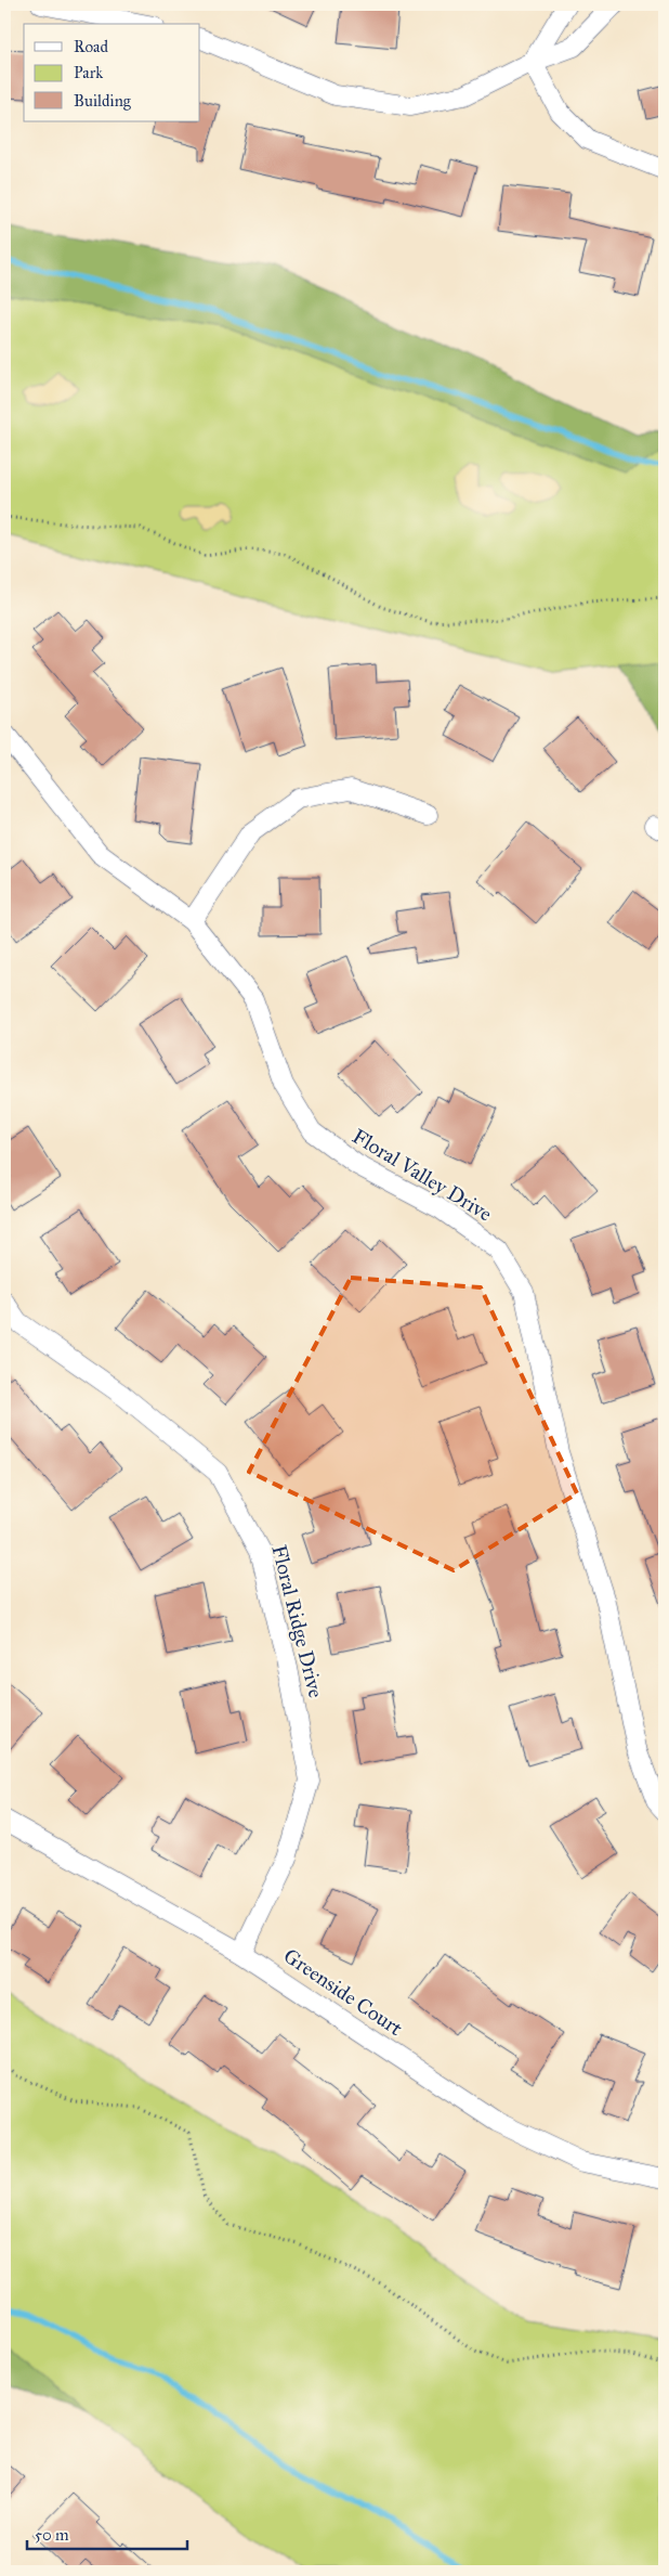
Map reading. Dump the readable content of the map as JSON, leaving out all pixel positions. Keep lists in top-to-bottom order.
{
  "streets": {
    "street": ["Floral Valley Drive", "Floral Ridge Drive", "Greenside Court"]
  },
  "crossings": [
    ["Floral Ridge Drive", "Greenside Court"]
  ],
  "legend": ["Road", "Park", "Building"],
  "scale_bar": "50 m"
}
